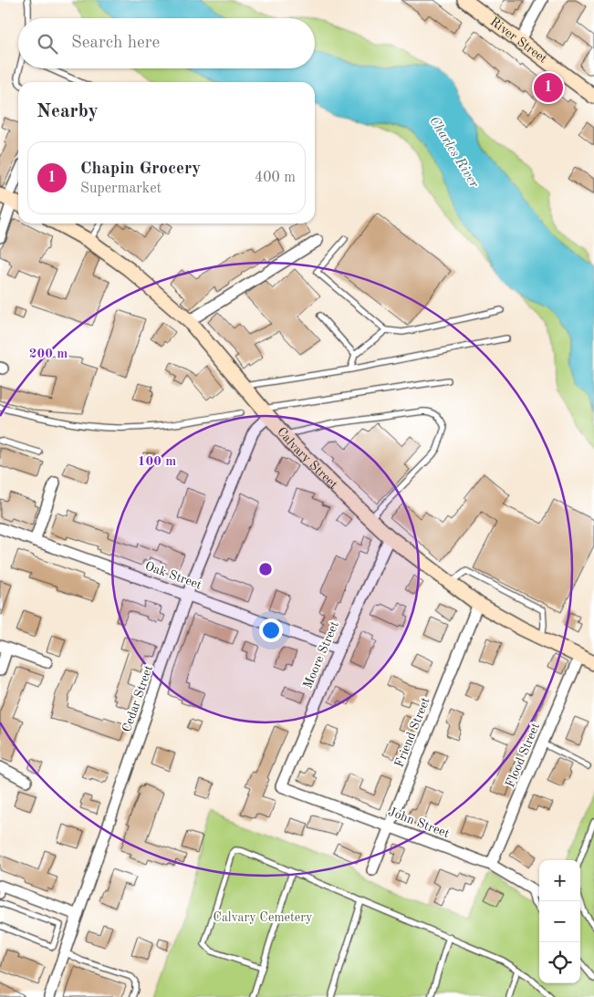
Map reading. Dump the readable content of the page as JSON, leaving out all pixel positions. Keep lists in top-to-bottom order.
{
  "streets": {
    "street": [
      "River Street",
      "Calvary Street",
      "Oak Street",
      "Moore Street",
      "Cedar Street",
      "Friend Street",
      "Flood Street",
      "John Street"
    ]
  },
  "crossings": [
    ["Calvary Street", "Moore Street"],
    ["Calvary Street", "Cedar Street"],
    ["Calvary Street", "Friend Street"],
    ["Calvary Street", "Flood Street"],
    ["Oak Street", "Moore Street"],
    ["Oak Street", "Cedar Street"],
    ["Moore Street", "John Street"],
    ["Friend Street", "John Street"],
    ["Flood Street", "John Street"]
  ],
  "water": ["Charles River"],
  "parks": ["Calvary Cemetery"],
  "page": {
    "search": "Search here",
    "pins": "1",
    "heading": "Nearby",
    "list": [
      {
        "mark": "1",
        "name": "Chapin Grocery",
        "note": "Supermarket",
        "value": "400 m"
      }
    ],
    "map_buttons": ["+", "−"]
  },
  "rings": ["200 m", "100 m"]
}
